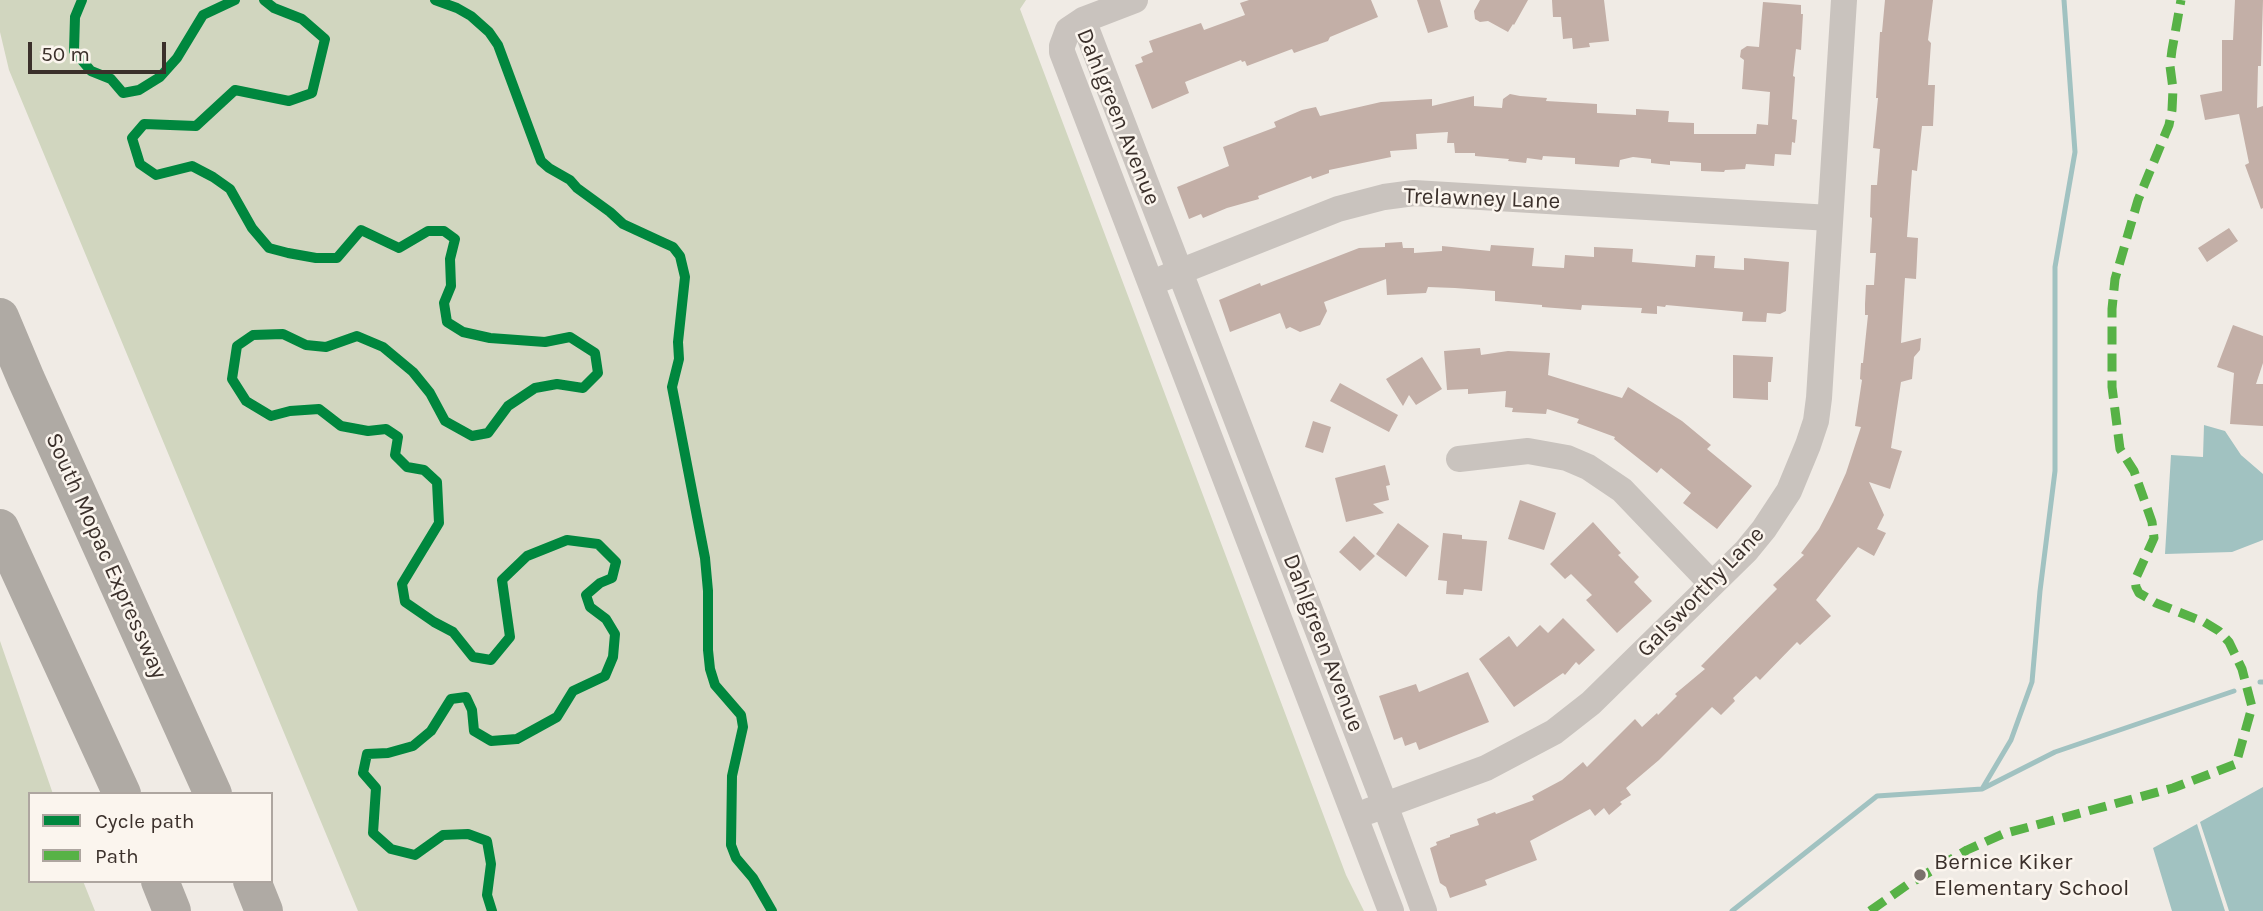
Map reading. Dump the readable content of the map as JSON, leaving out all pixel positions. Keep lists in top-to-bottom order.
{
  "streets": {
    "highway": ["South Mopac Expressway"],
    "street": ["Dahlgreen Avenue", "Trelawney Lane", "Galsworthy Lane"]
  },
  "crossings": [
    ["Dahlgreen Avenue", "Trelawney Lane"],
    ["Dahlgreen Avenue", "Galsworthy Lane"],
    ["Trelawney Lane", "Galsworthy Lane"]
  ],
  "places": ["Bernice Kiker Elementary School"],
  "legend": ["Cycle path", "Path"],
  "scale_bar": "50 m"
}
